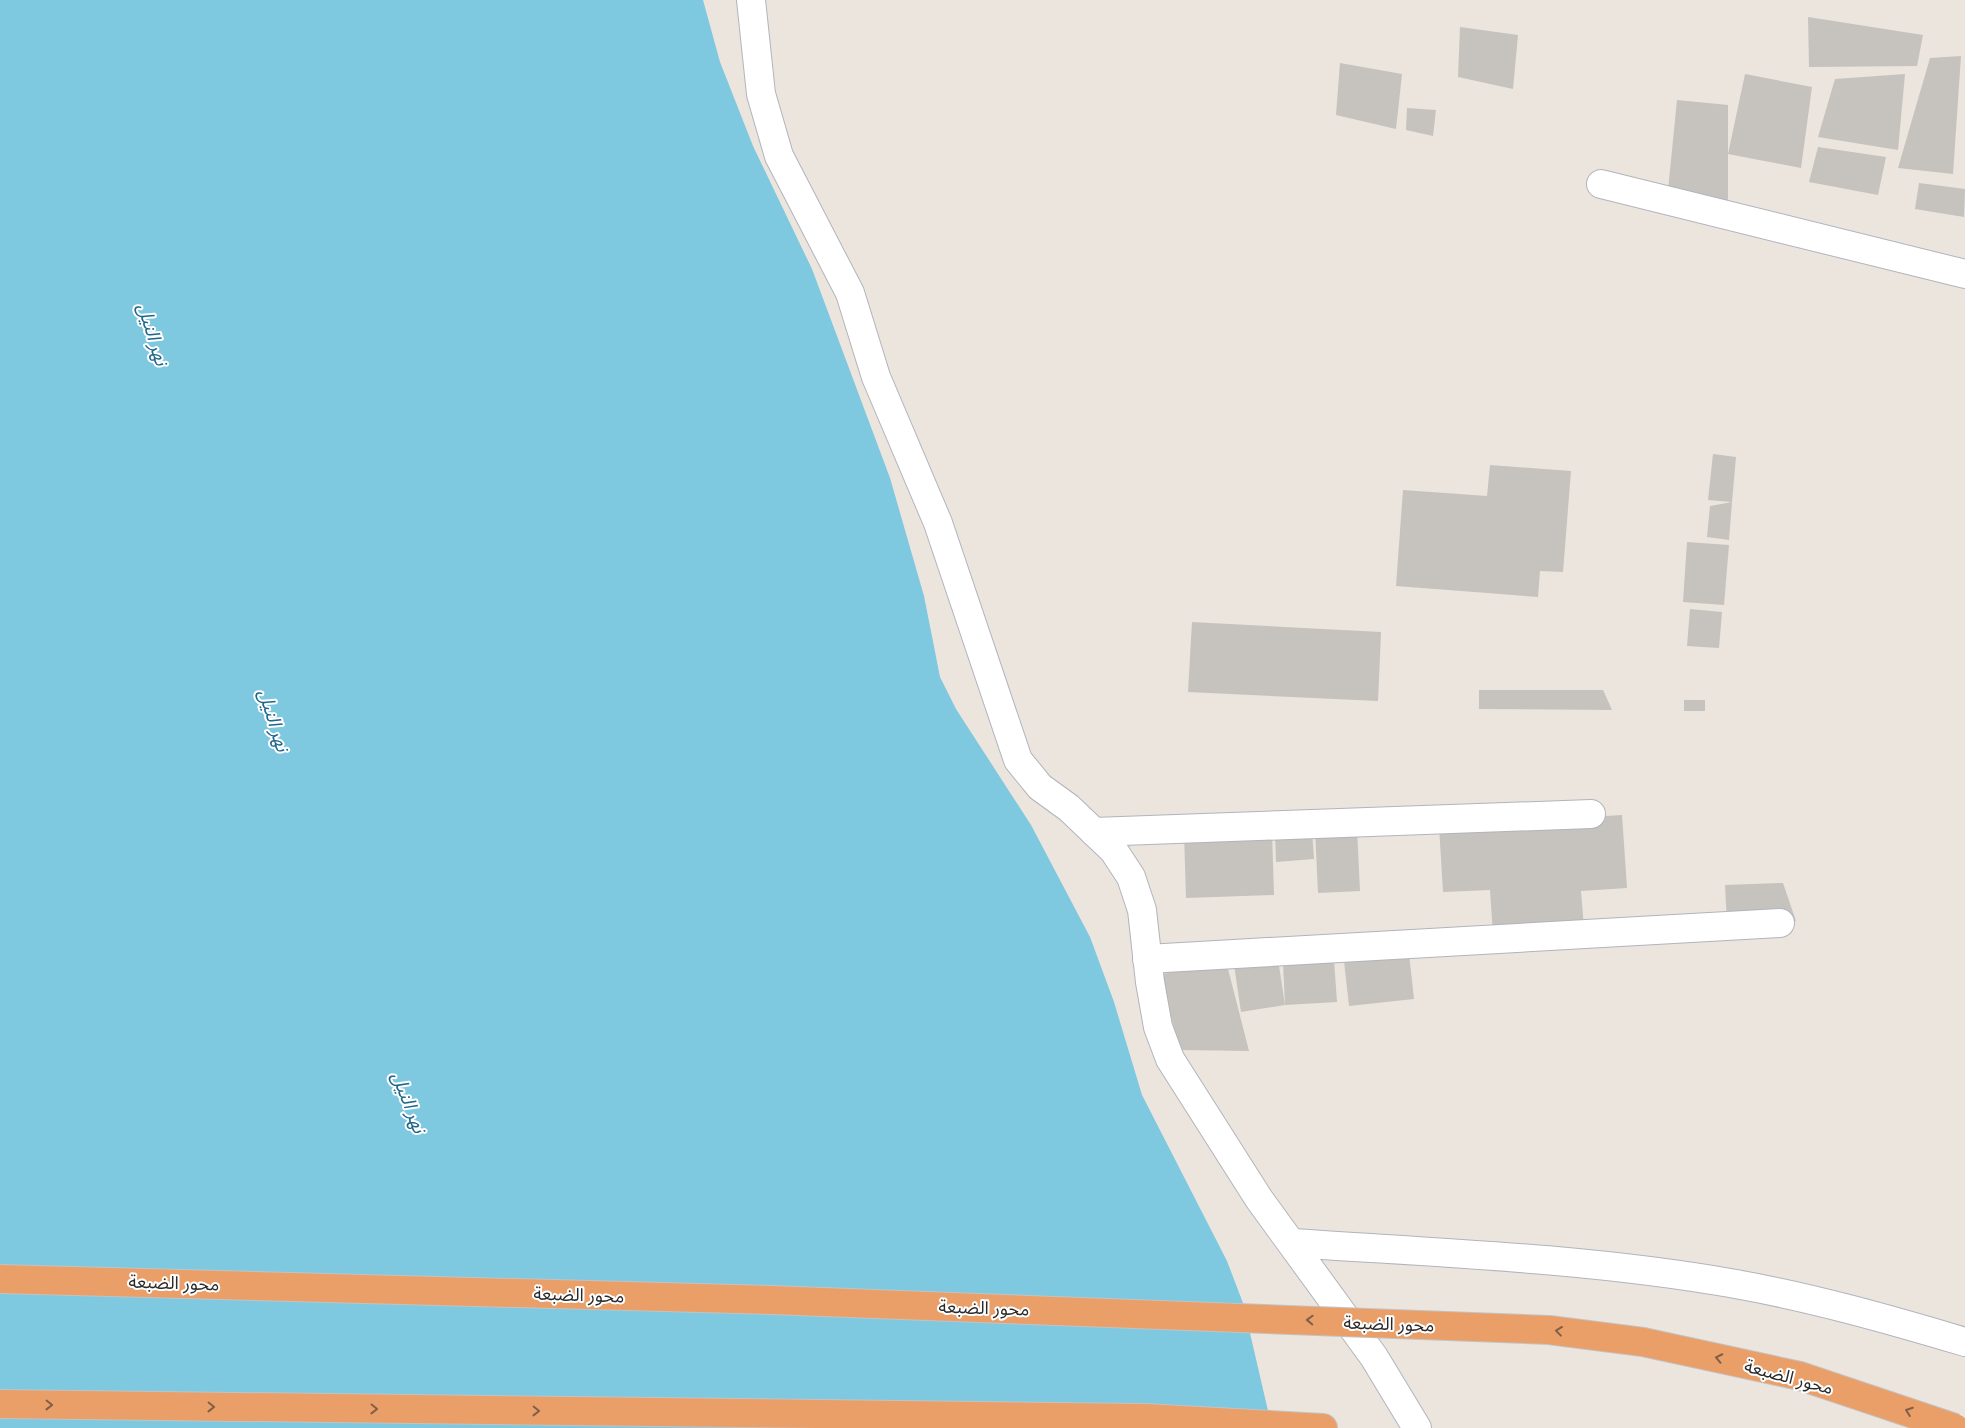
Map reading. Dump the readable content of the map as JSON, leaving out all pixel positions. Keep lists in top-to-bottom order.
{
  "streets": {
    "highway": ["محور الضبعة"]
  },
  "water": ["نهر النيل"]
}
